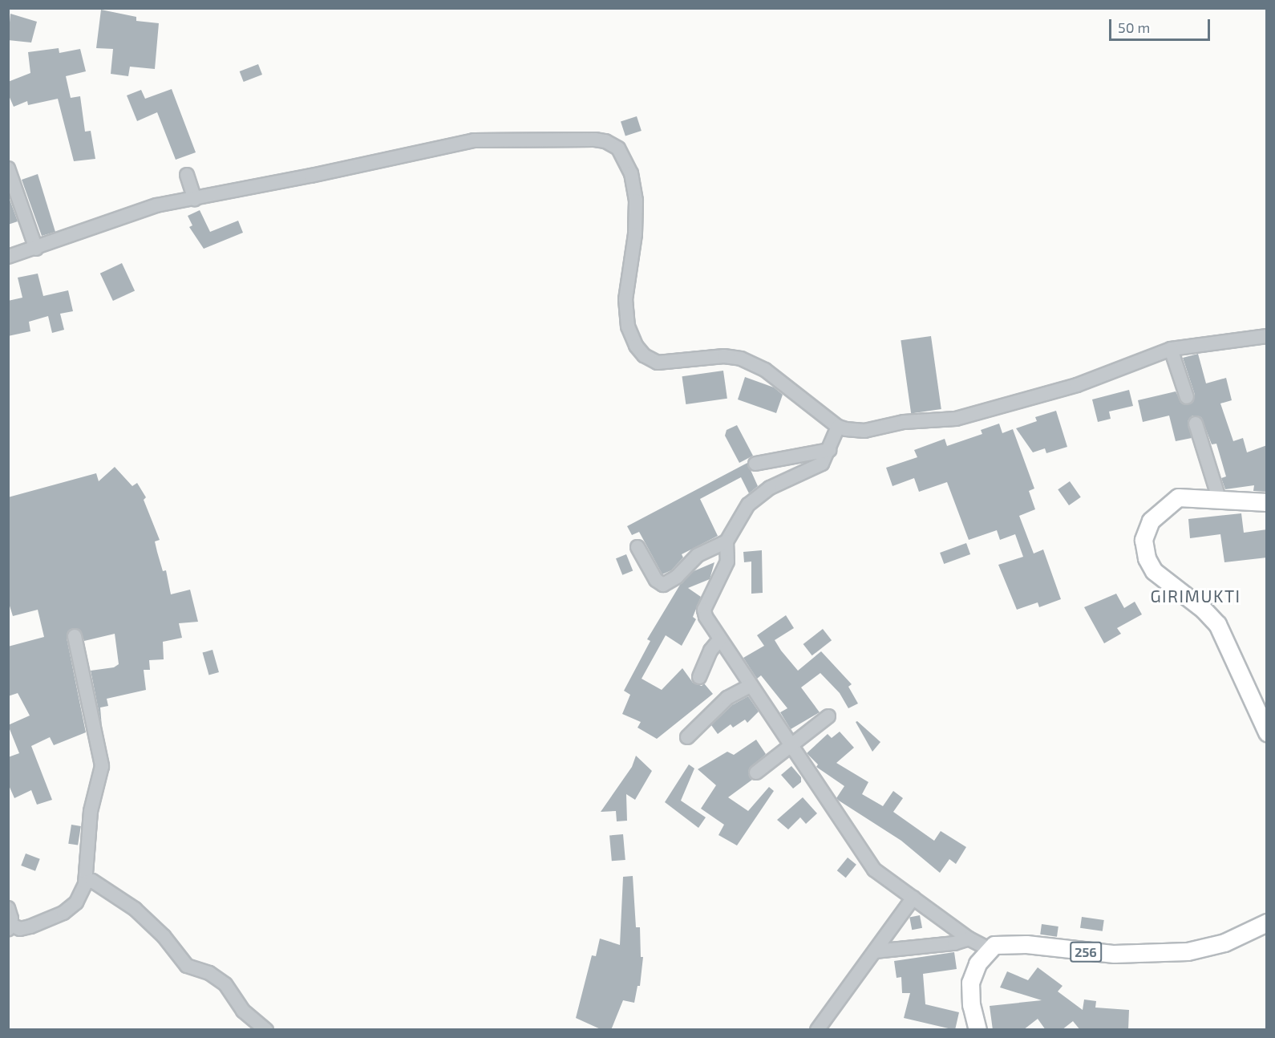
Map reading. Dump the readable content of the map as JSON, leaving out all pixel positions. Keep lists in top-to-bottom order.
{
  "streets": {
    "main road": ["256"]
  },
  "districts": ["GIRIMUKTI"],
  "scale_bar": "50 m"
}
